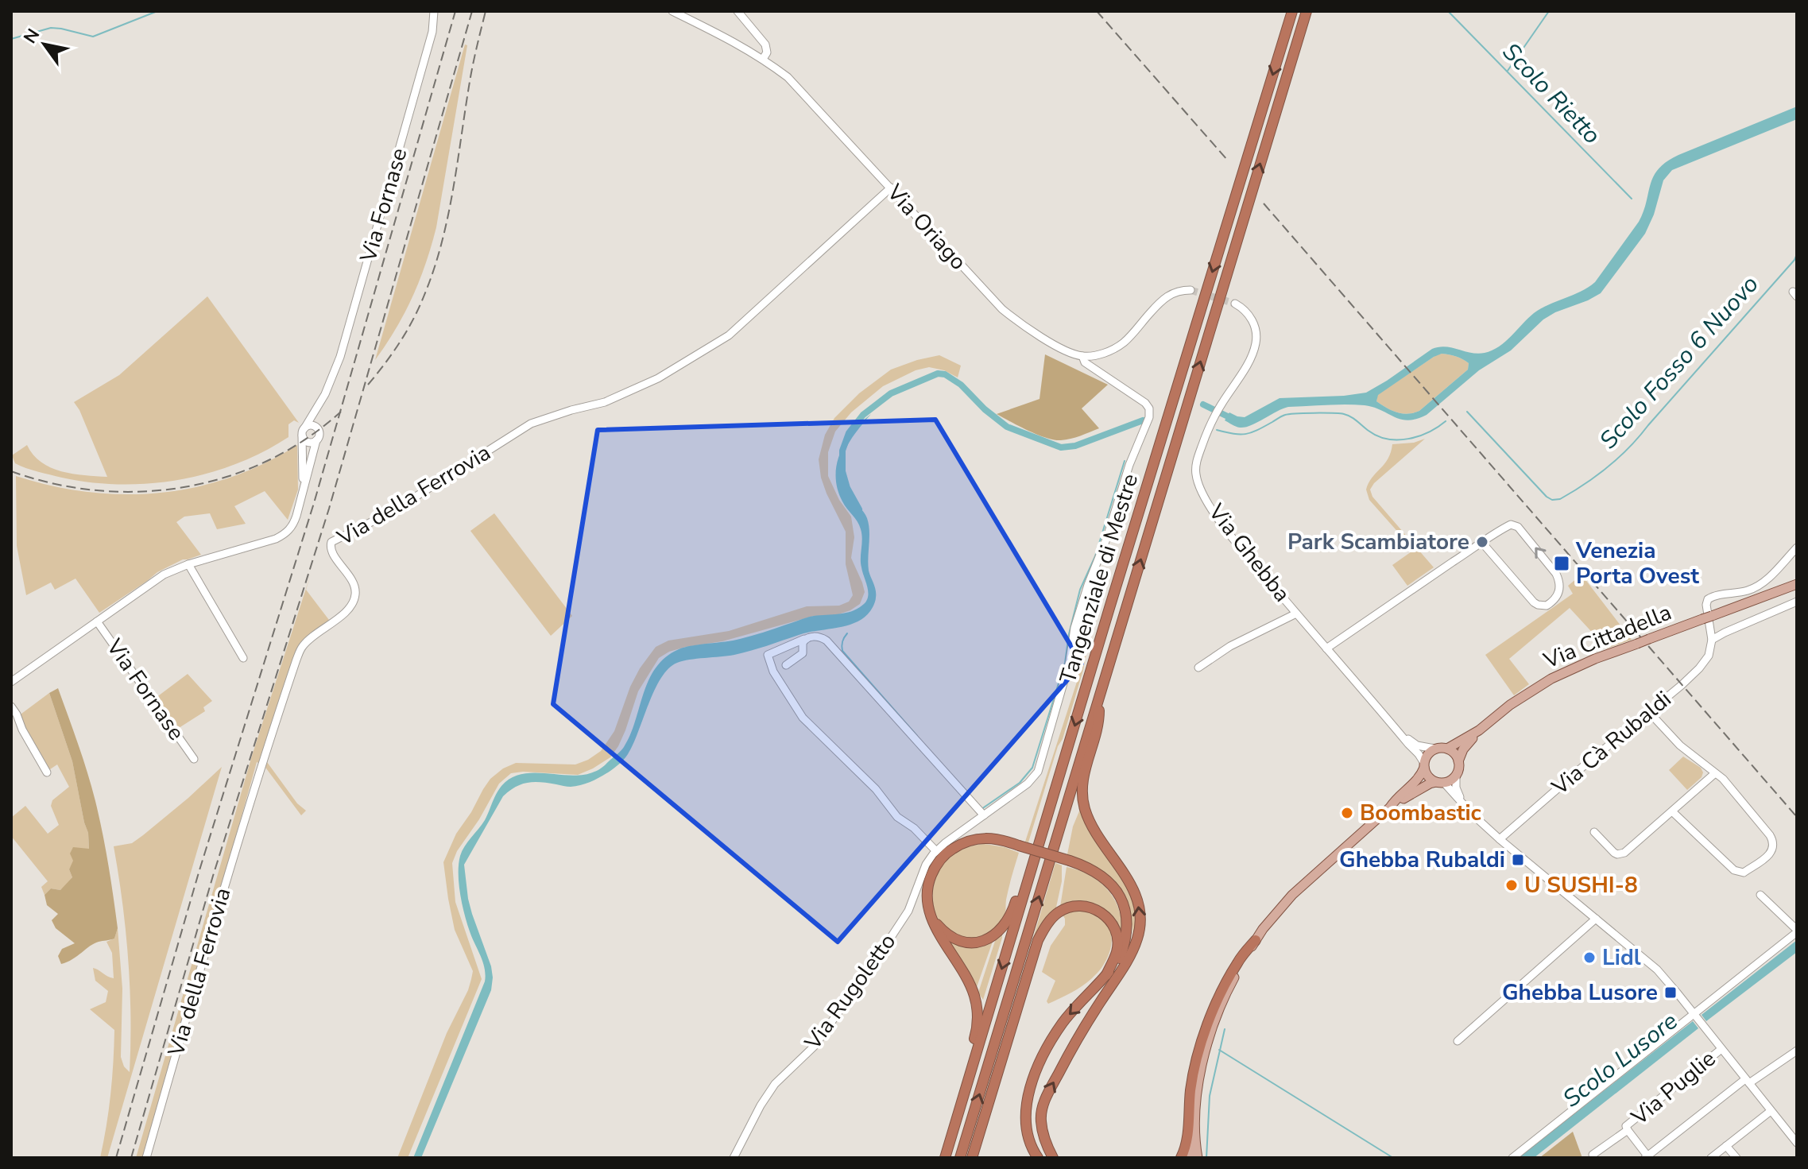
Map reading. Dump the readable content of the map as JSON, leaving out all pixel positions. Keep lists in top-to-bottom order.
{
  "streets": {
    "highway": ["Tangenziale di Mestre"],
    "main road": ["Via Cittadella"],
    "street": [
      "Via Fornase",
      "Via Oriago",
      "Via della Ferrovia",
      "Via Ghebba",
      "Via Cà Rubaldi",
      "Via Rugoletto",
      "Via Puglie"
    ]
  },
  "crossings": [
    ["Via Oriago", "Via della Ferrovia"],
    ["Via Oriago", "Via Rugoletto"],
    ["Via Ghebba", "Via Cittadella"]
  ],
  "water": ["Scolo Rietto", "Scolo Fosso 6 Nuovo", "Scolo Lusore"],
  "places": {
    "other": [
      "Park Scambiatore",
      "Boombastic",
      "U SUSHI-8",
      "Lidl"
    ],
    "transit": ["Venezia Porta Ovest", "Ghebba Rubaldi", "Ghebba Lusore"]
  },
  "north": "top left"
}
